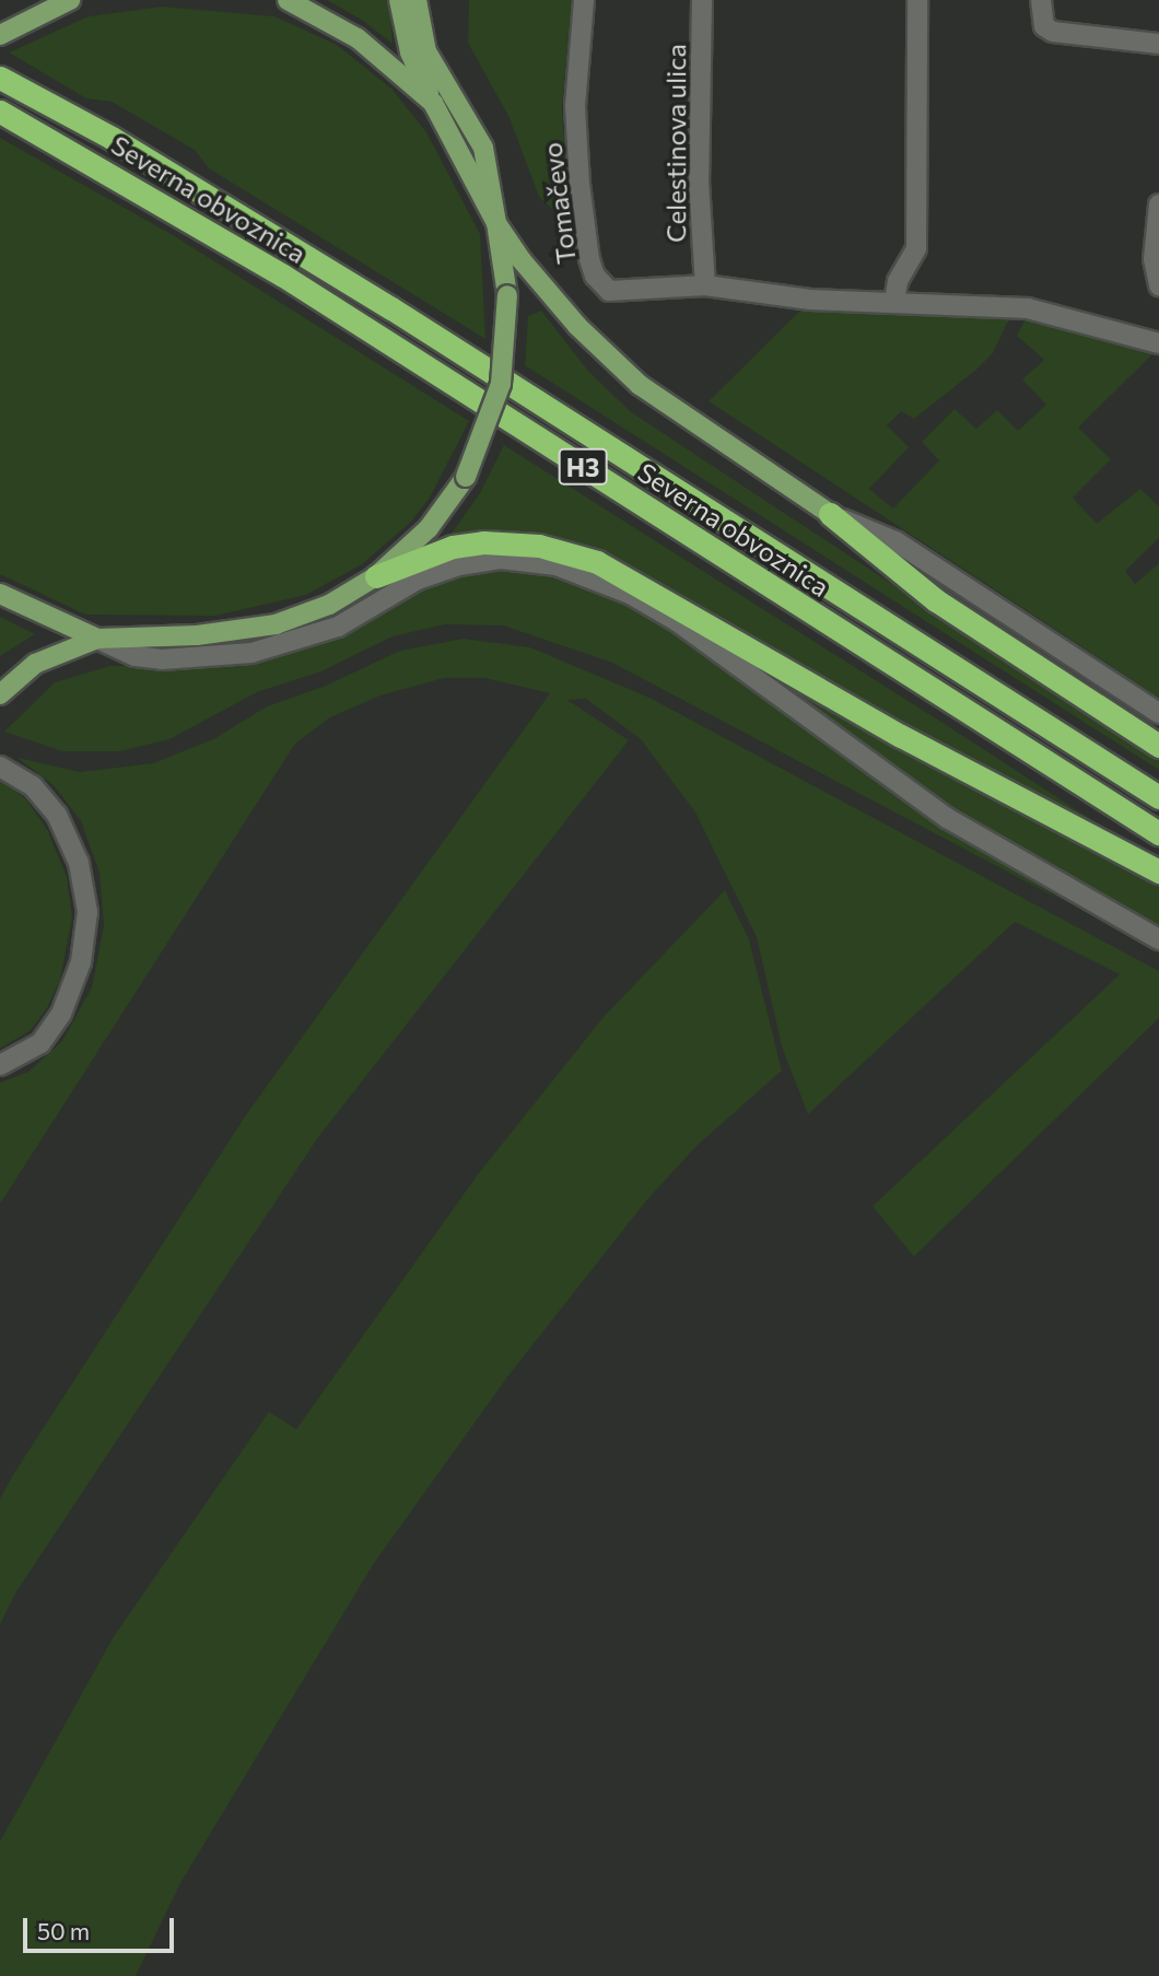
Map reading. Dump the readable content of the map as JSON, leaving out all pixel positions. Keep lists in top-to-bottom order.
{
  "streets": {
    "highway": ["Severna obvoznica", "H3"],
    "street": ["Celestinova ulica", "Tomačevo"]
  },
  "crossings": [
    ["Celestinova ulica", "Tomačevo"]
  ],
  "scale_bar": "50 m"
}
